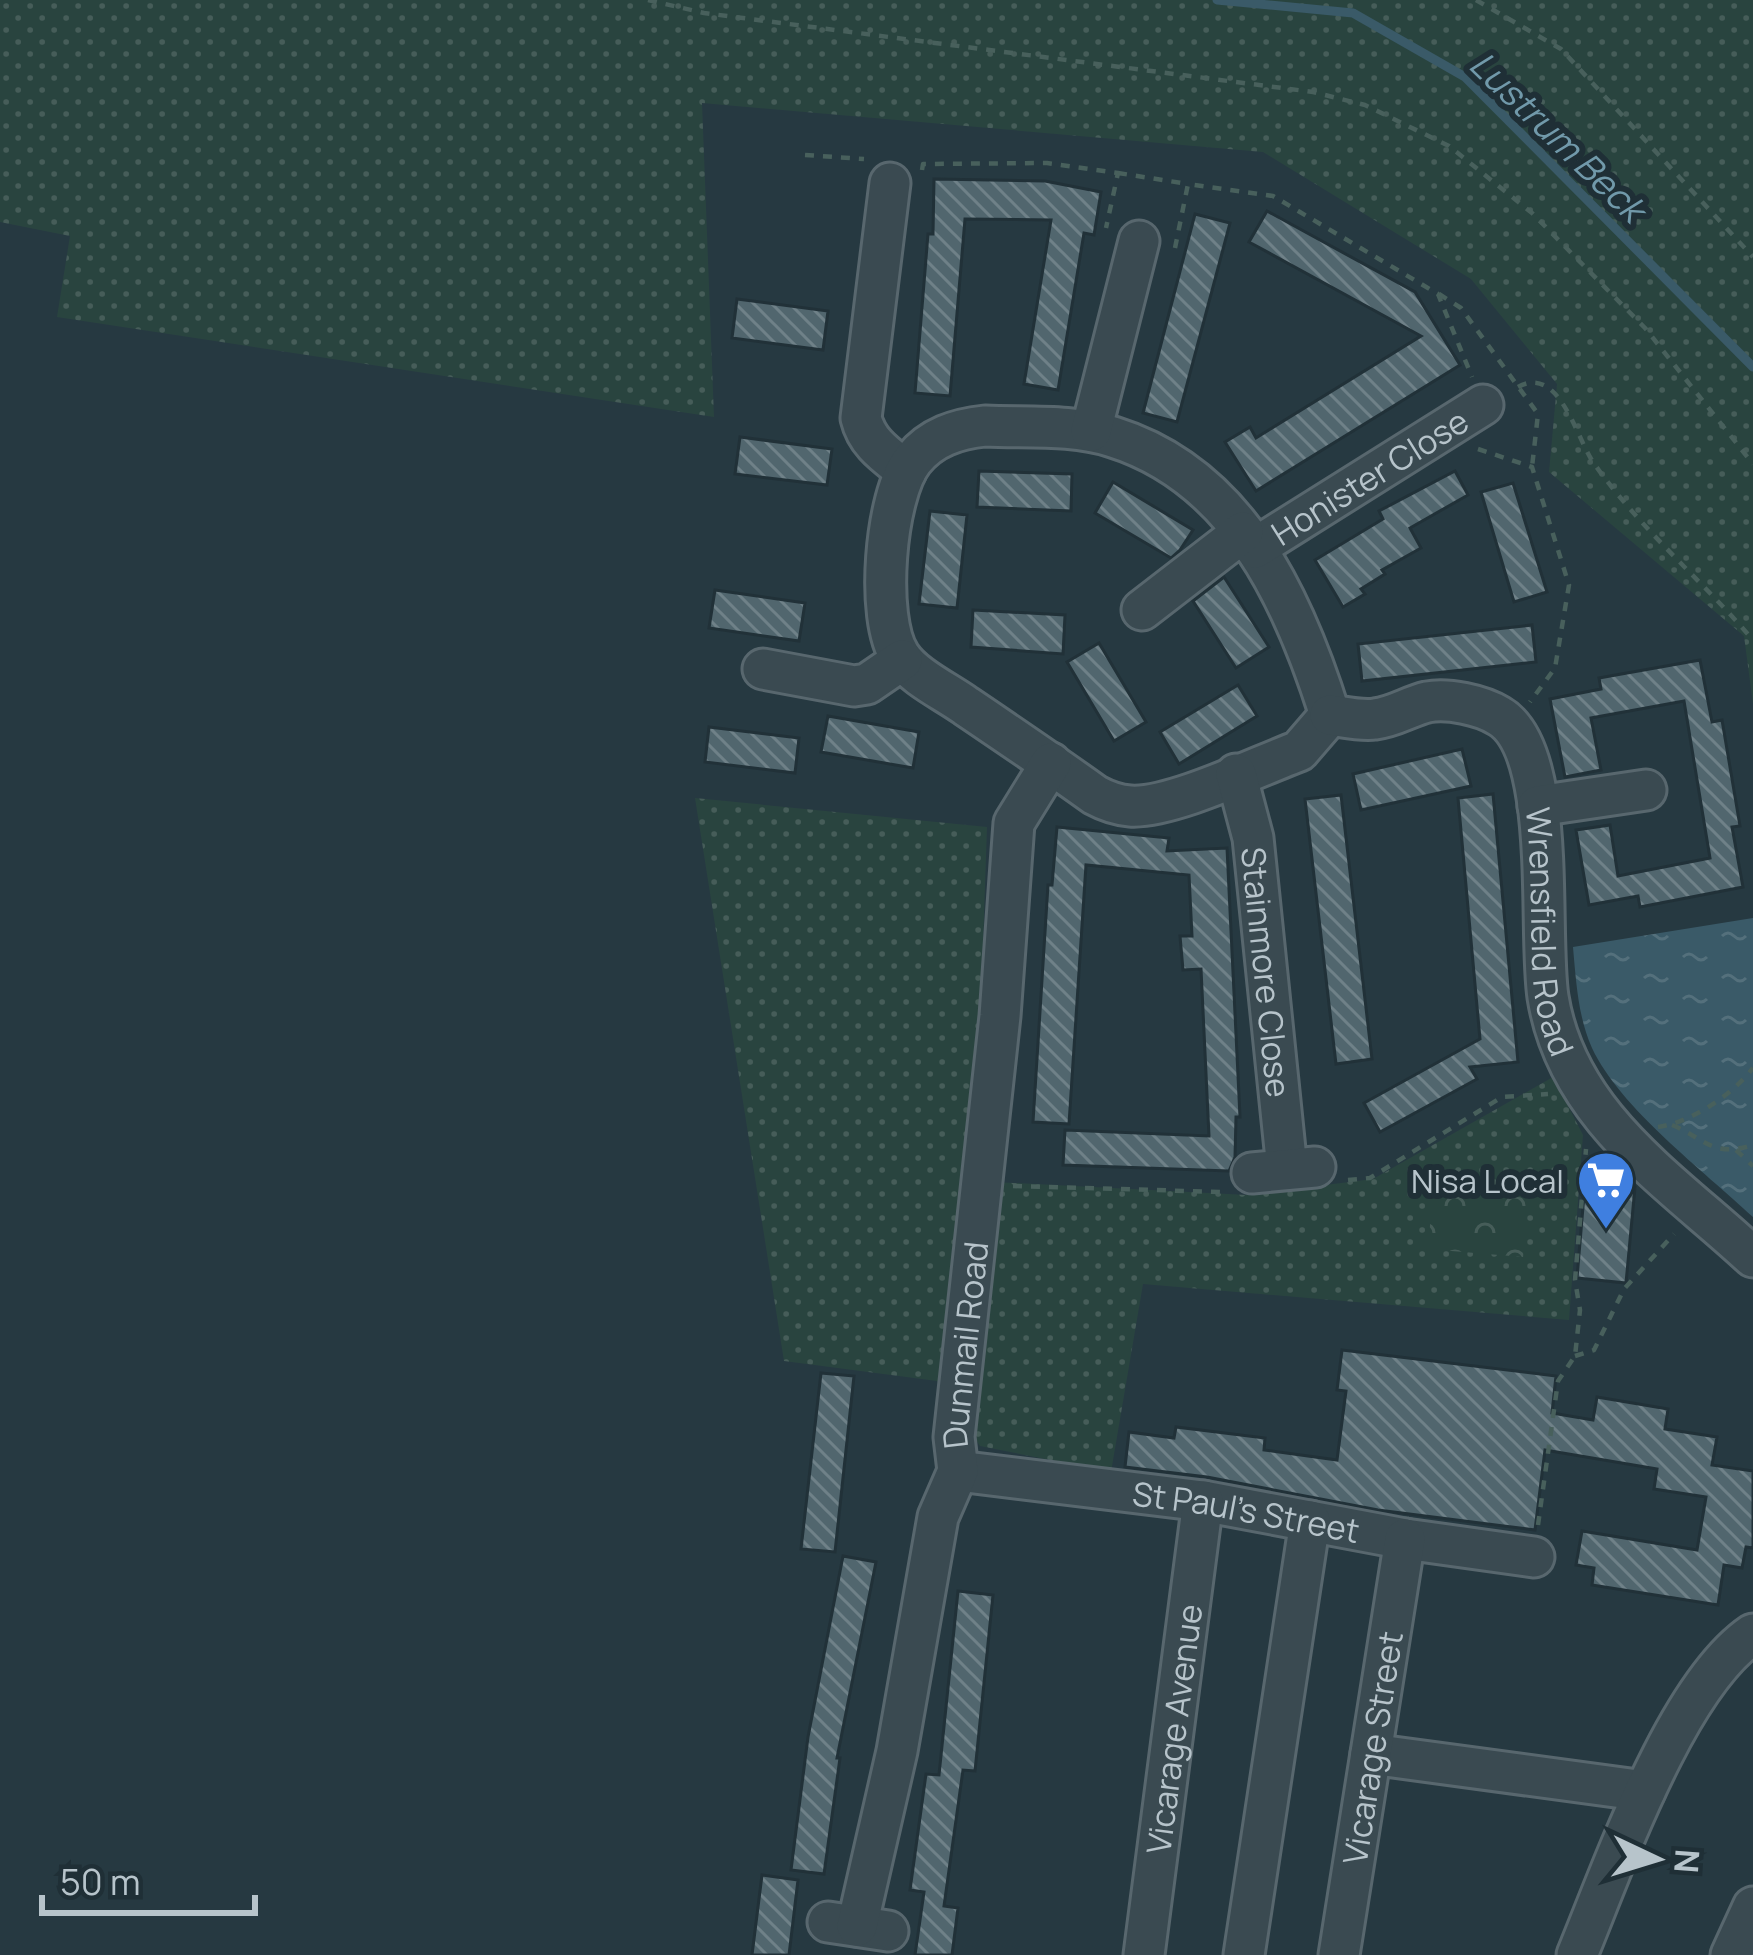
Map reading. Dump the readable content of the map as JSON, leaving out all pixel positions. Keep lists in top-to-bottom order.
{
  "streets": {
    "street": [
      "Honister Close",
      "Wrensfield Road",
      "Stainmore Close",
      "Dunmail Road",
      "St Paul's Street",
      "Vicarage Avenue",
      "Vicarage Street"
    ]
  },
  "crossings": [
    ["Honister Close", "Stainmore Close"],
    ["Honister Close", "Dunmail Road"],
    ["Stainmore Close", "Dunmail Road"],
    ["Dunmail Road", "St Paul's Street"],
    ["St Paul's Street", "Vicarage Avenue"],
    ["St Paul's Street", "Vicarage Street"]
  ],
  "water": ["Lustrum Beck"],
  "places": {
    "supermarket": ["Nisa Local"]
  },
  "scale_bar": "50 m",
  "north": "right"
}
